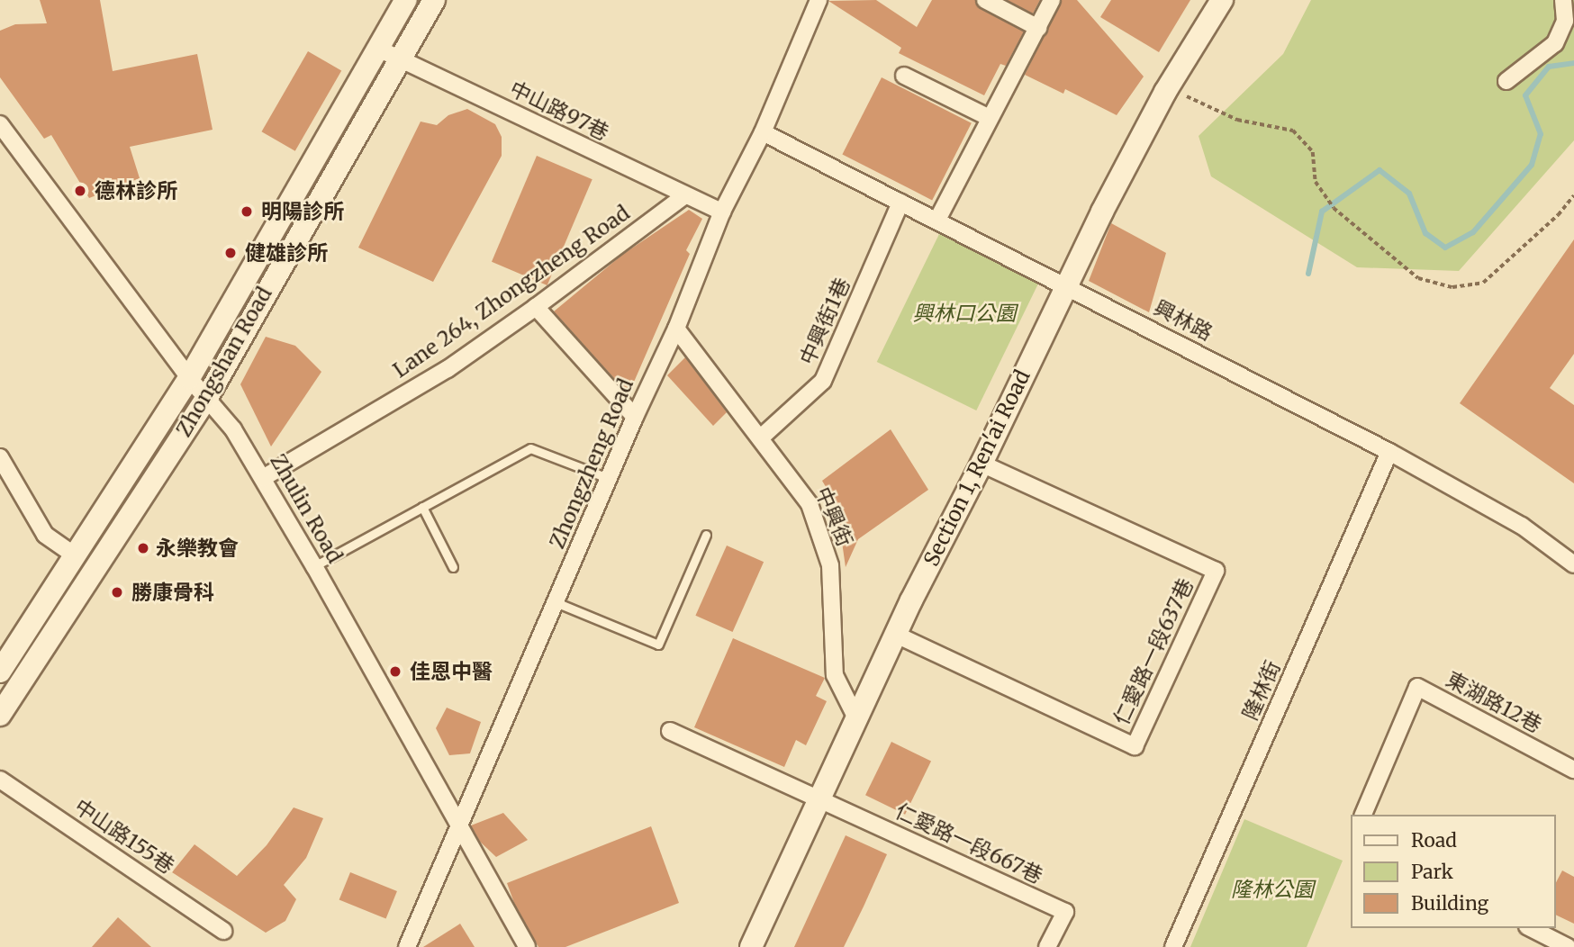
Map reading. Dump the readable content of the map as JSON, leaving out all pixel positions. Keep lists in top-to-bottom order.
{
  "streets": {
    "main road": ["Zhongshan Road", "Section 1, Ren'ai Road"],
    "street": [
      "中山路97巷",
      "Lane 264, Zhongzheng Road",
      "興林路",
      "中興街1巷",
      "Zhongzheng Road",
      "Zhulin Road",
      "中興街",
      "仁愛路一段637巷",
      "隆林街",
      "東湖路12巷",
      "中山路155巷",
      "仁愛路一段667巷"
    ]
  },
  "crossings": [
    ["中山路97巷", "Lane 264, Zhongzheng Road"],
    ["中山路97巷", "Zhongshan Road"],
    ["中山路97巷", "Zhongzheng Road"],
    ["Lane 264, Zhongzheng Road", "Zhulin Road"],
    ["興林路", "中興街1巷"],
    ["興林路", "Zhongzheng Road"],
    ["興林路", "Section 1, Ren'ai Road"],
    ["興林路", "隆林街"],
    ["中興街1巷", "中興街"],
    ["Zhongshan Road", "Zhulin Road"],
    ["Zhongzheng Road", "Zhulin Road"],
    ["Zhongzheng Road", "中興街"],
    ["Section 1, Ren'ai Road", "中興街"],
    ["Section 1, Ren'ai Road", "仁愛路一段637巷"],
    ["Section 1, Ren'ai Road", "仁愛路一段667巷"]
  ],
  "parks": ["興林口公園", "隆林公園"],
  "places": [
    "德林診所",
    "明陽診所",
    "健雄診所",
    "永樂教會",
    "勝康骨科",
    "佳恩中醫"
  ],
  "legend": ["Road", "Park", "Building"]
}
